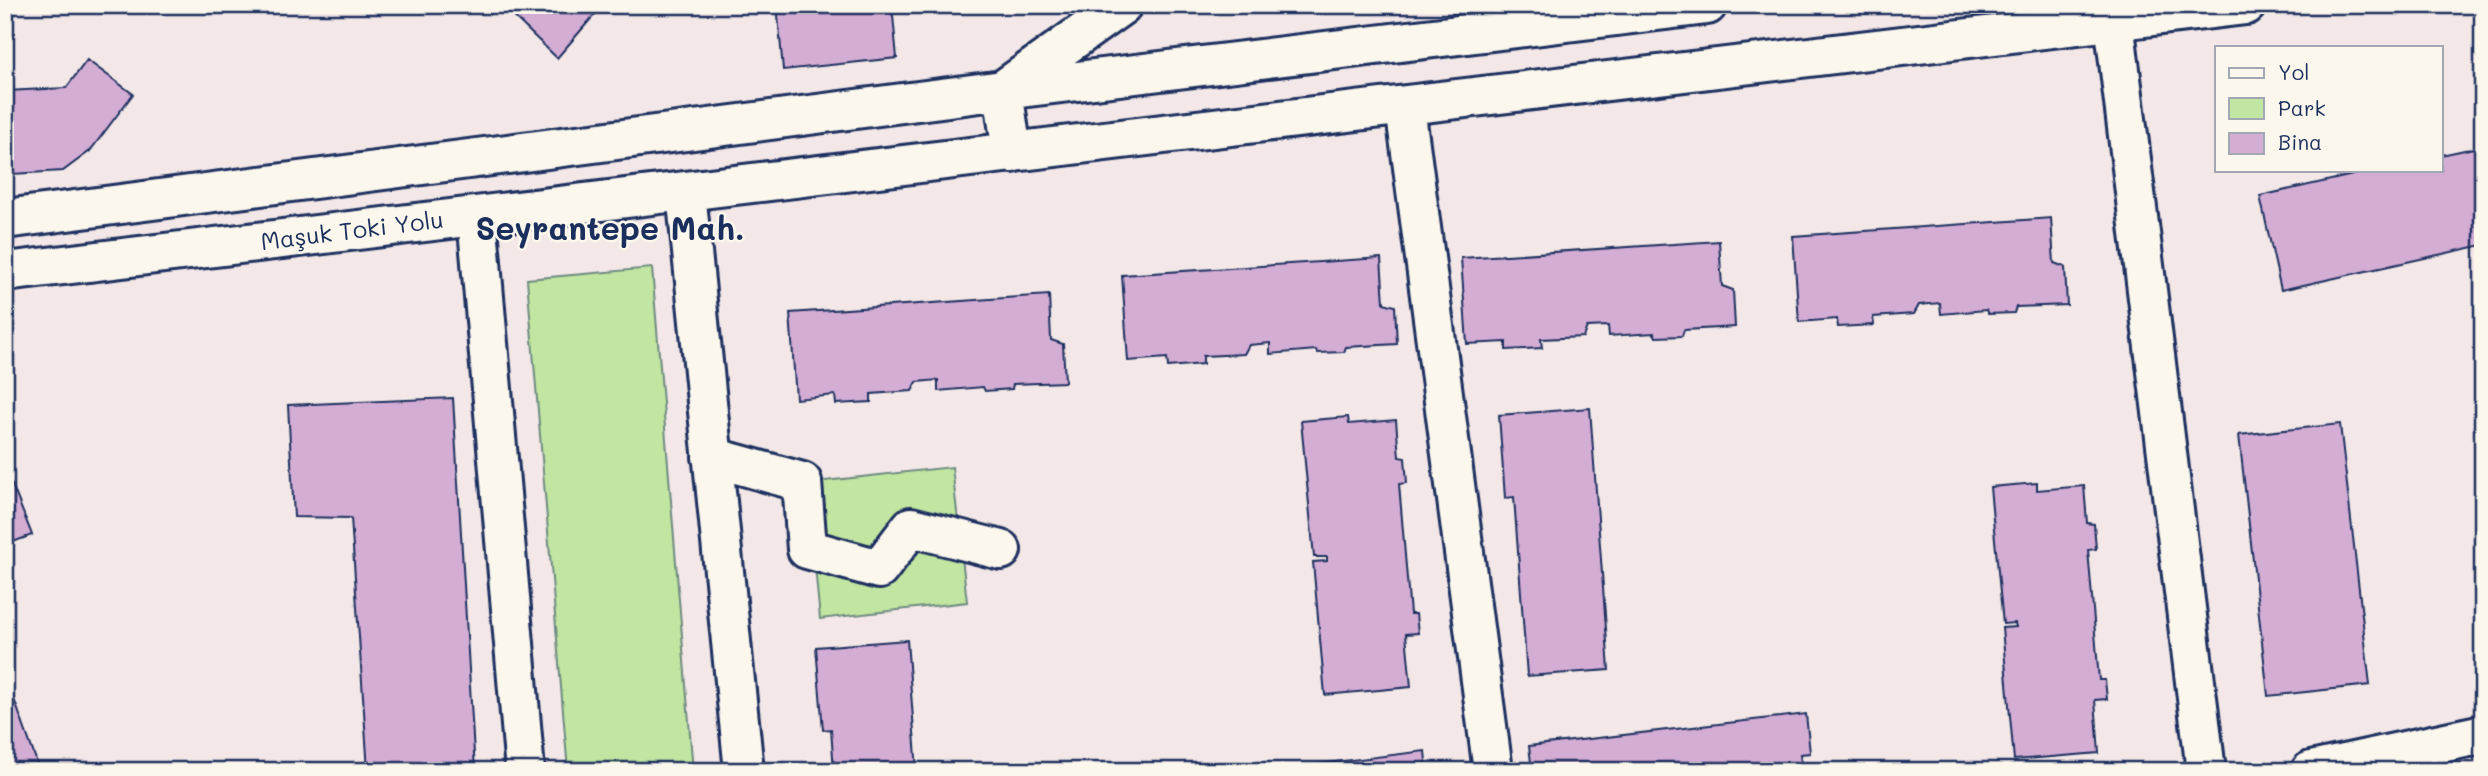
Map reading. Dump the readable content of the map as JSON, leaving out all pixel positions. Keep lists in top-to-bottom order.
{
  "streets": {
    "street": ["Maşuk Toki Yolu"]
  },
  "districts": ["Seyrantepe Mah."],
  "legend": ["Yol", "Park", "Bina"]
}
